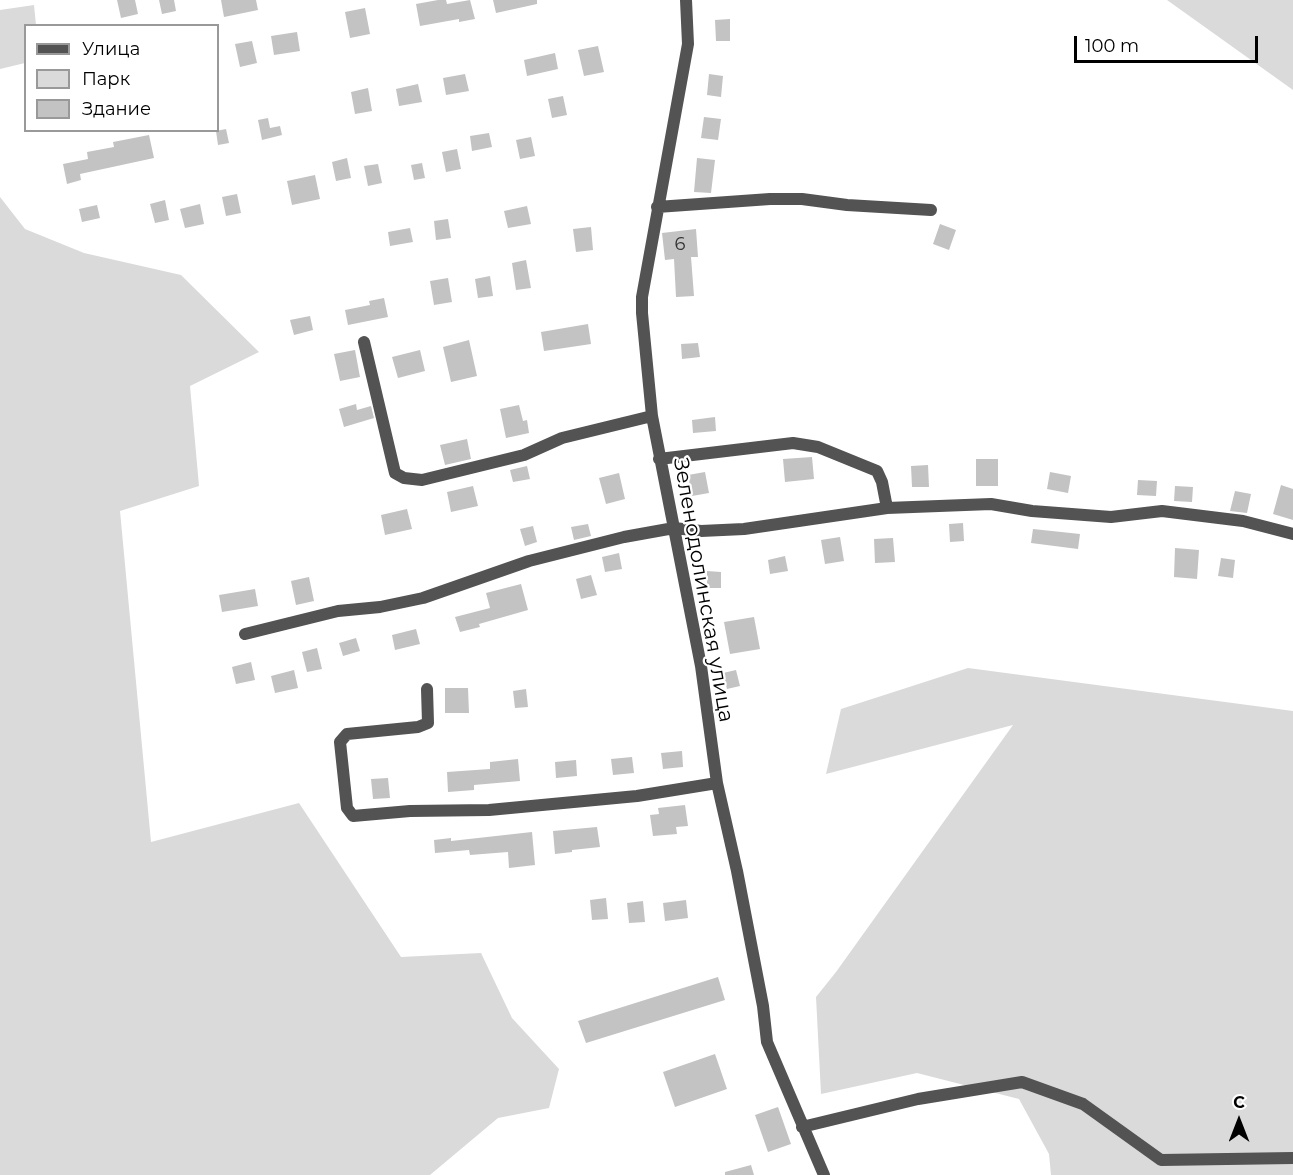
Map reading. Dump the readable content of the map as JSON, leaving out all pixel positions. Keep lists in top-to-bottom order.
{
  "streets": {
    "street": ["Зеленодолинская улица"]
  },
  "house_numbers": ["6"],
  "legend": ["Улица", "Парк", "Здание"],
  "scale_bar": "100 m",
  "north": "top"
}
